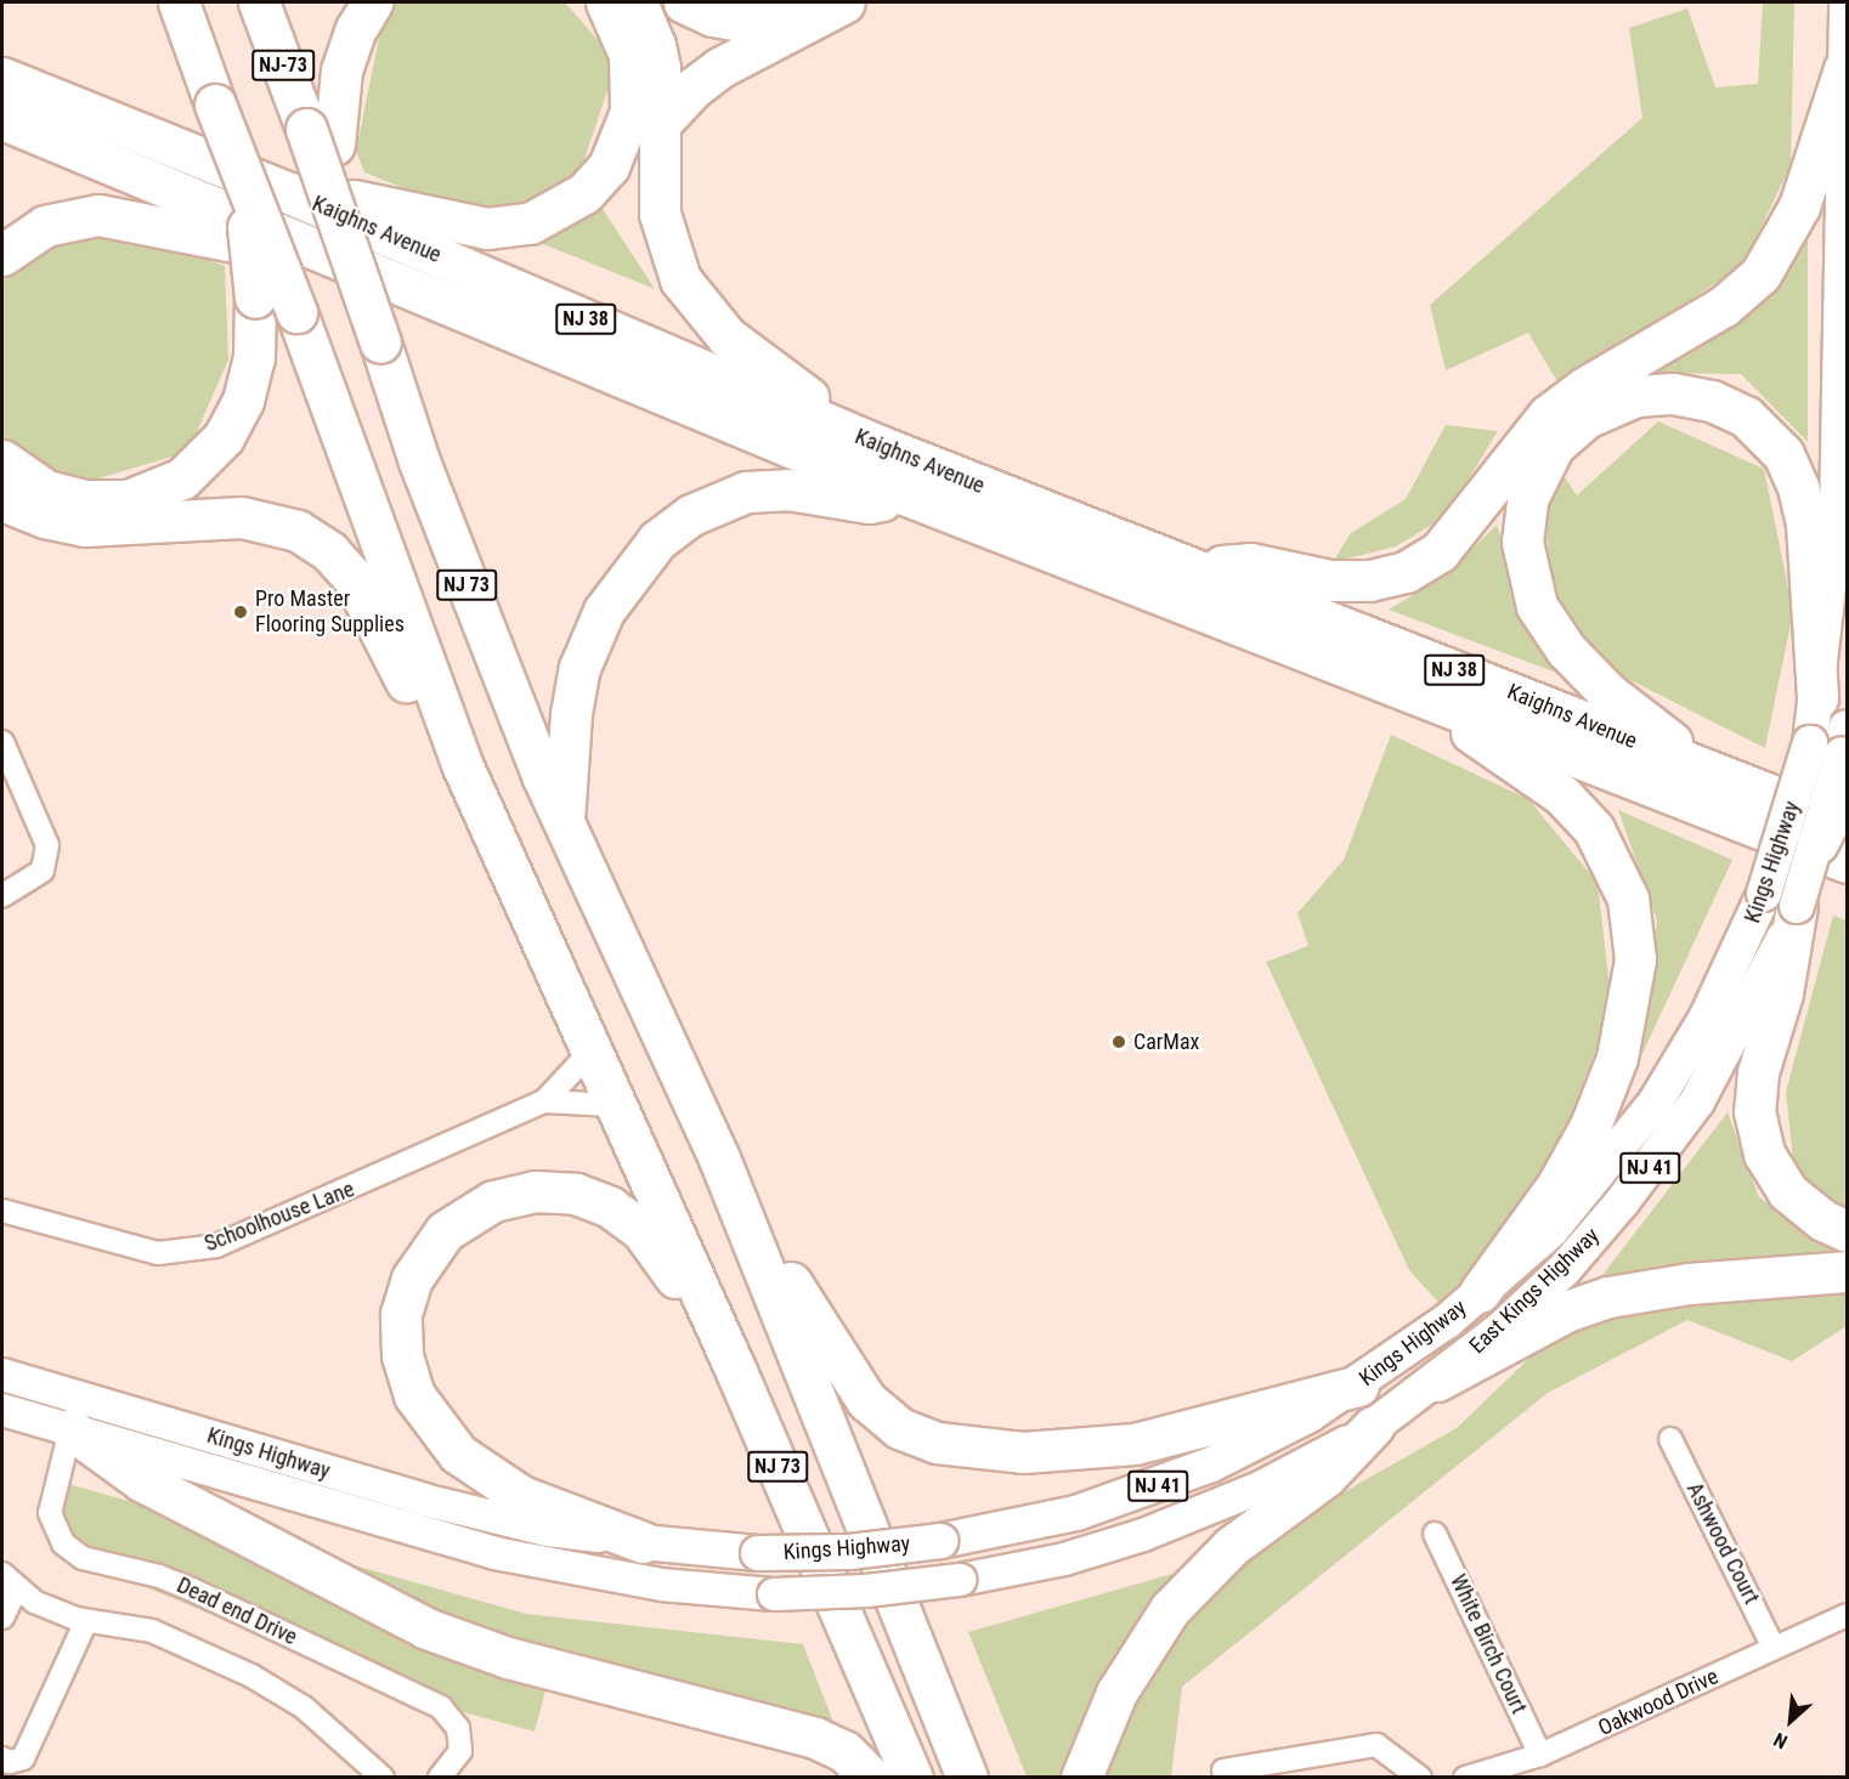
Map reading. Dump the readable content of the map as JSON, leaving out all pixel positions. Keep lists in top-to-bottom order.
{
  "streets": {
    "highway": [
      "NJ-73",
      "Kaighns Avenue",
      "NJ 38",
      "NJ 73"
    ],
    "main road": ["Kings Highway", "NJ 41", "East Kings Highway"],
    "street": [
      "Schoolhouse Lane",
      "Ashwood Court",
      "Dead end Drive",
      "White Birch Court",
      "Oakwood Drive"
    ]
  },
  "crossings": [
    ["Kaighns Avenue", "NJ 73"],
    ["Kaighns Avenue", "East Kings Highway"],
    ["NJ 73", "Schoolhouse Lane"],
    ["Kings Highway", "East Kings Highway"],
    ["Kings Highway", "Dead end Drive"],
    ["Ashwood Court", "Oakwood Drive"],
    ["White Birch Court", "Oakwood Drive"]
  ],
  "places": ["Pro Master Flooring Supplies", "CarMax"],
  "north": "bottom left"
}
